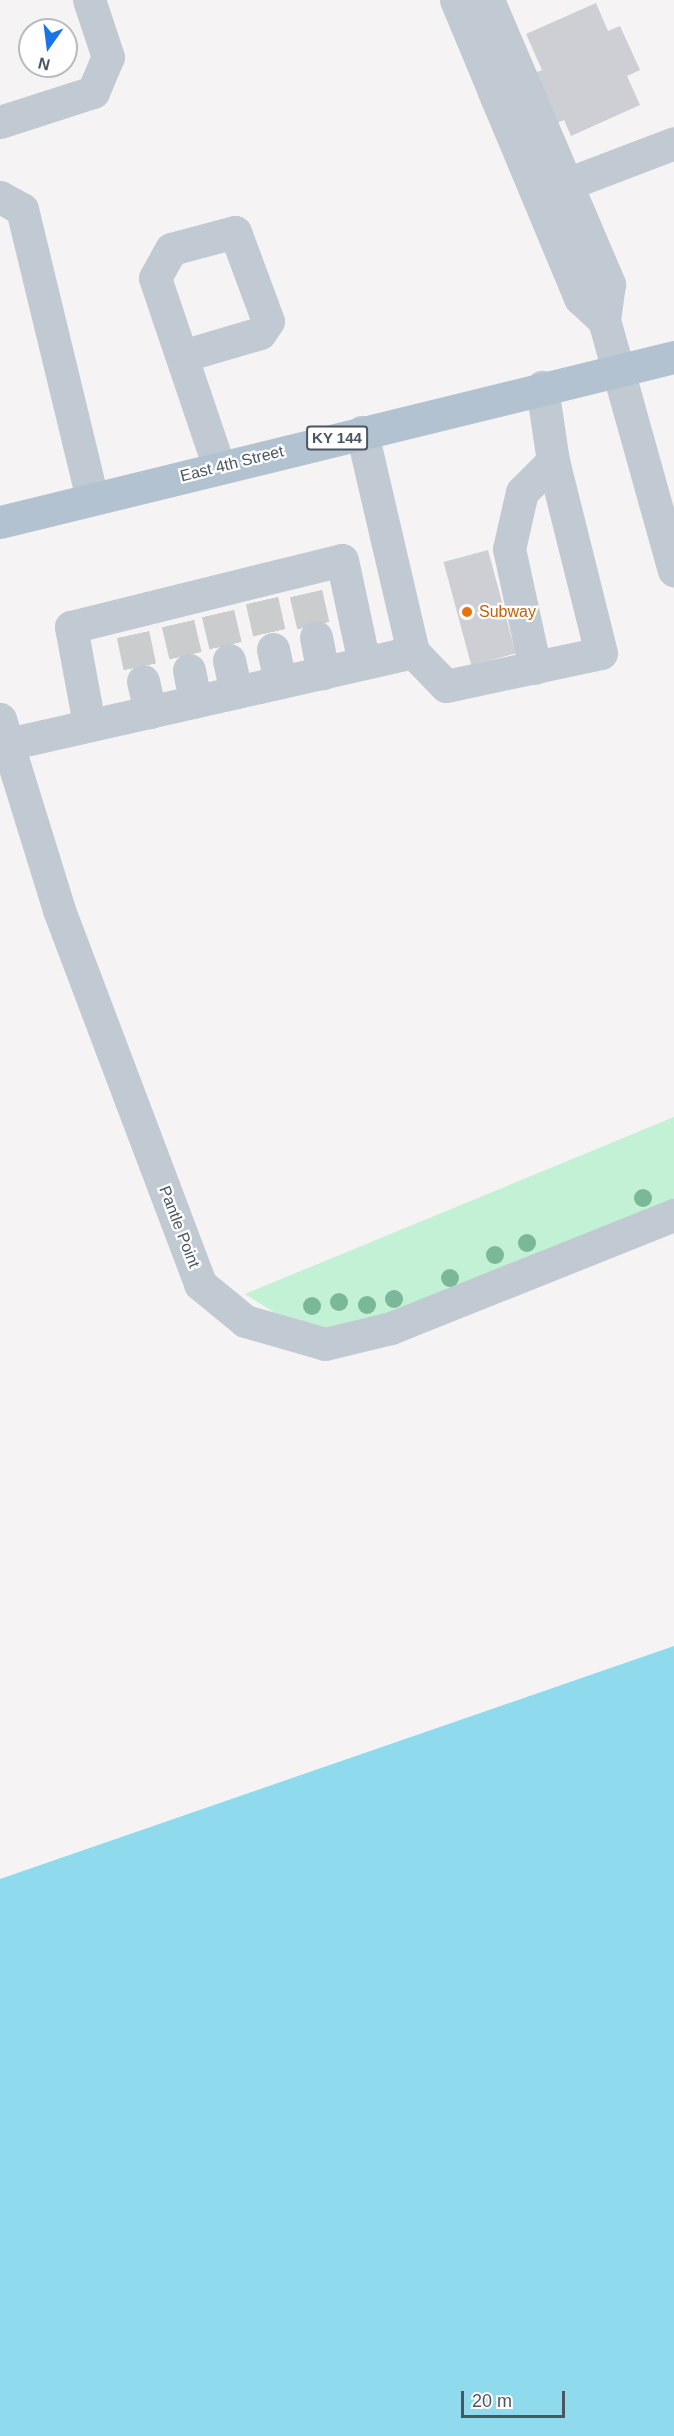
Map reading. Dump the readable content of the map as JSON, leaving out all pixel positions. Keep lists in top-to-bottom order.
{
  "streets": {
    "main road": ["KY 144", "East 4th Street"],
    "street": ["Pantle Point"]
  },
  "places": ["Subway"],
  "scale_bar": "20 m",
  "north": "bottom"
}
